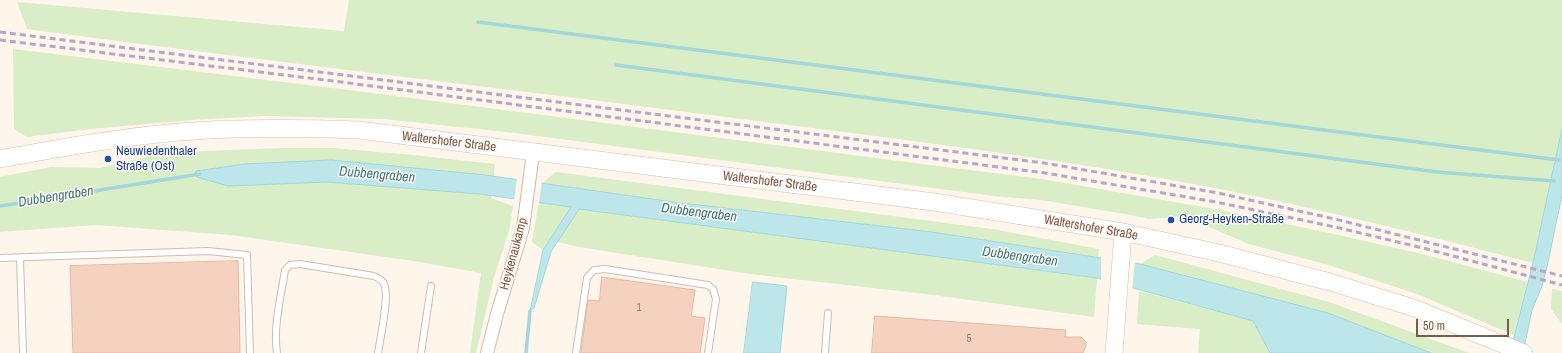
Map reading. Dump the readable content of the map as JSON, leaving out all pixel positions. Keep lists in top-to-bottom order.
{
  "streets": {
    "main road": ["Waltershofer Straße"],
    "street": ["Heykenaukamp"]
  },
  "crossings": [
    ["Waltershofer Straße", "Heykenaukamp"]
  ],
  "water": ["Dubbengraben"],
  "places": ["Neuwiedenthaler Straße (Ost)", "Georg-Heyken-Straße"],
  "house_numbers": ["1", "5"],
  "scale_bar": "50 m"
}
